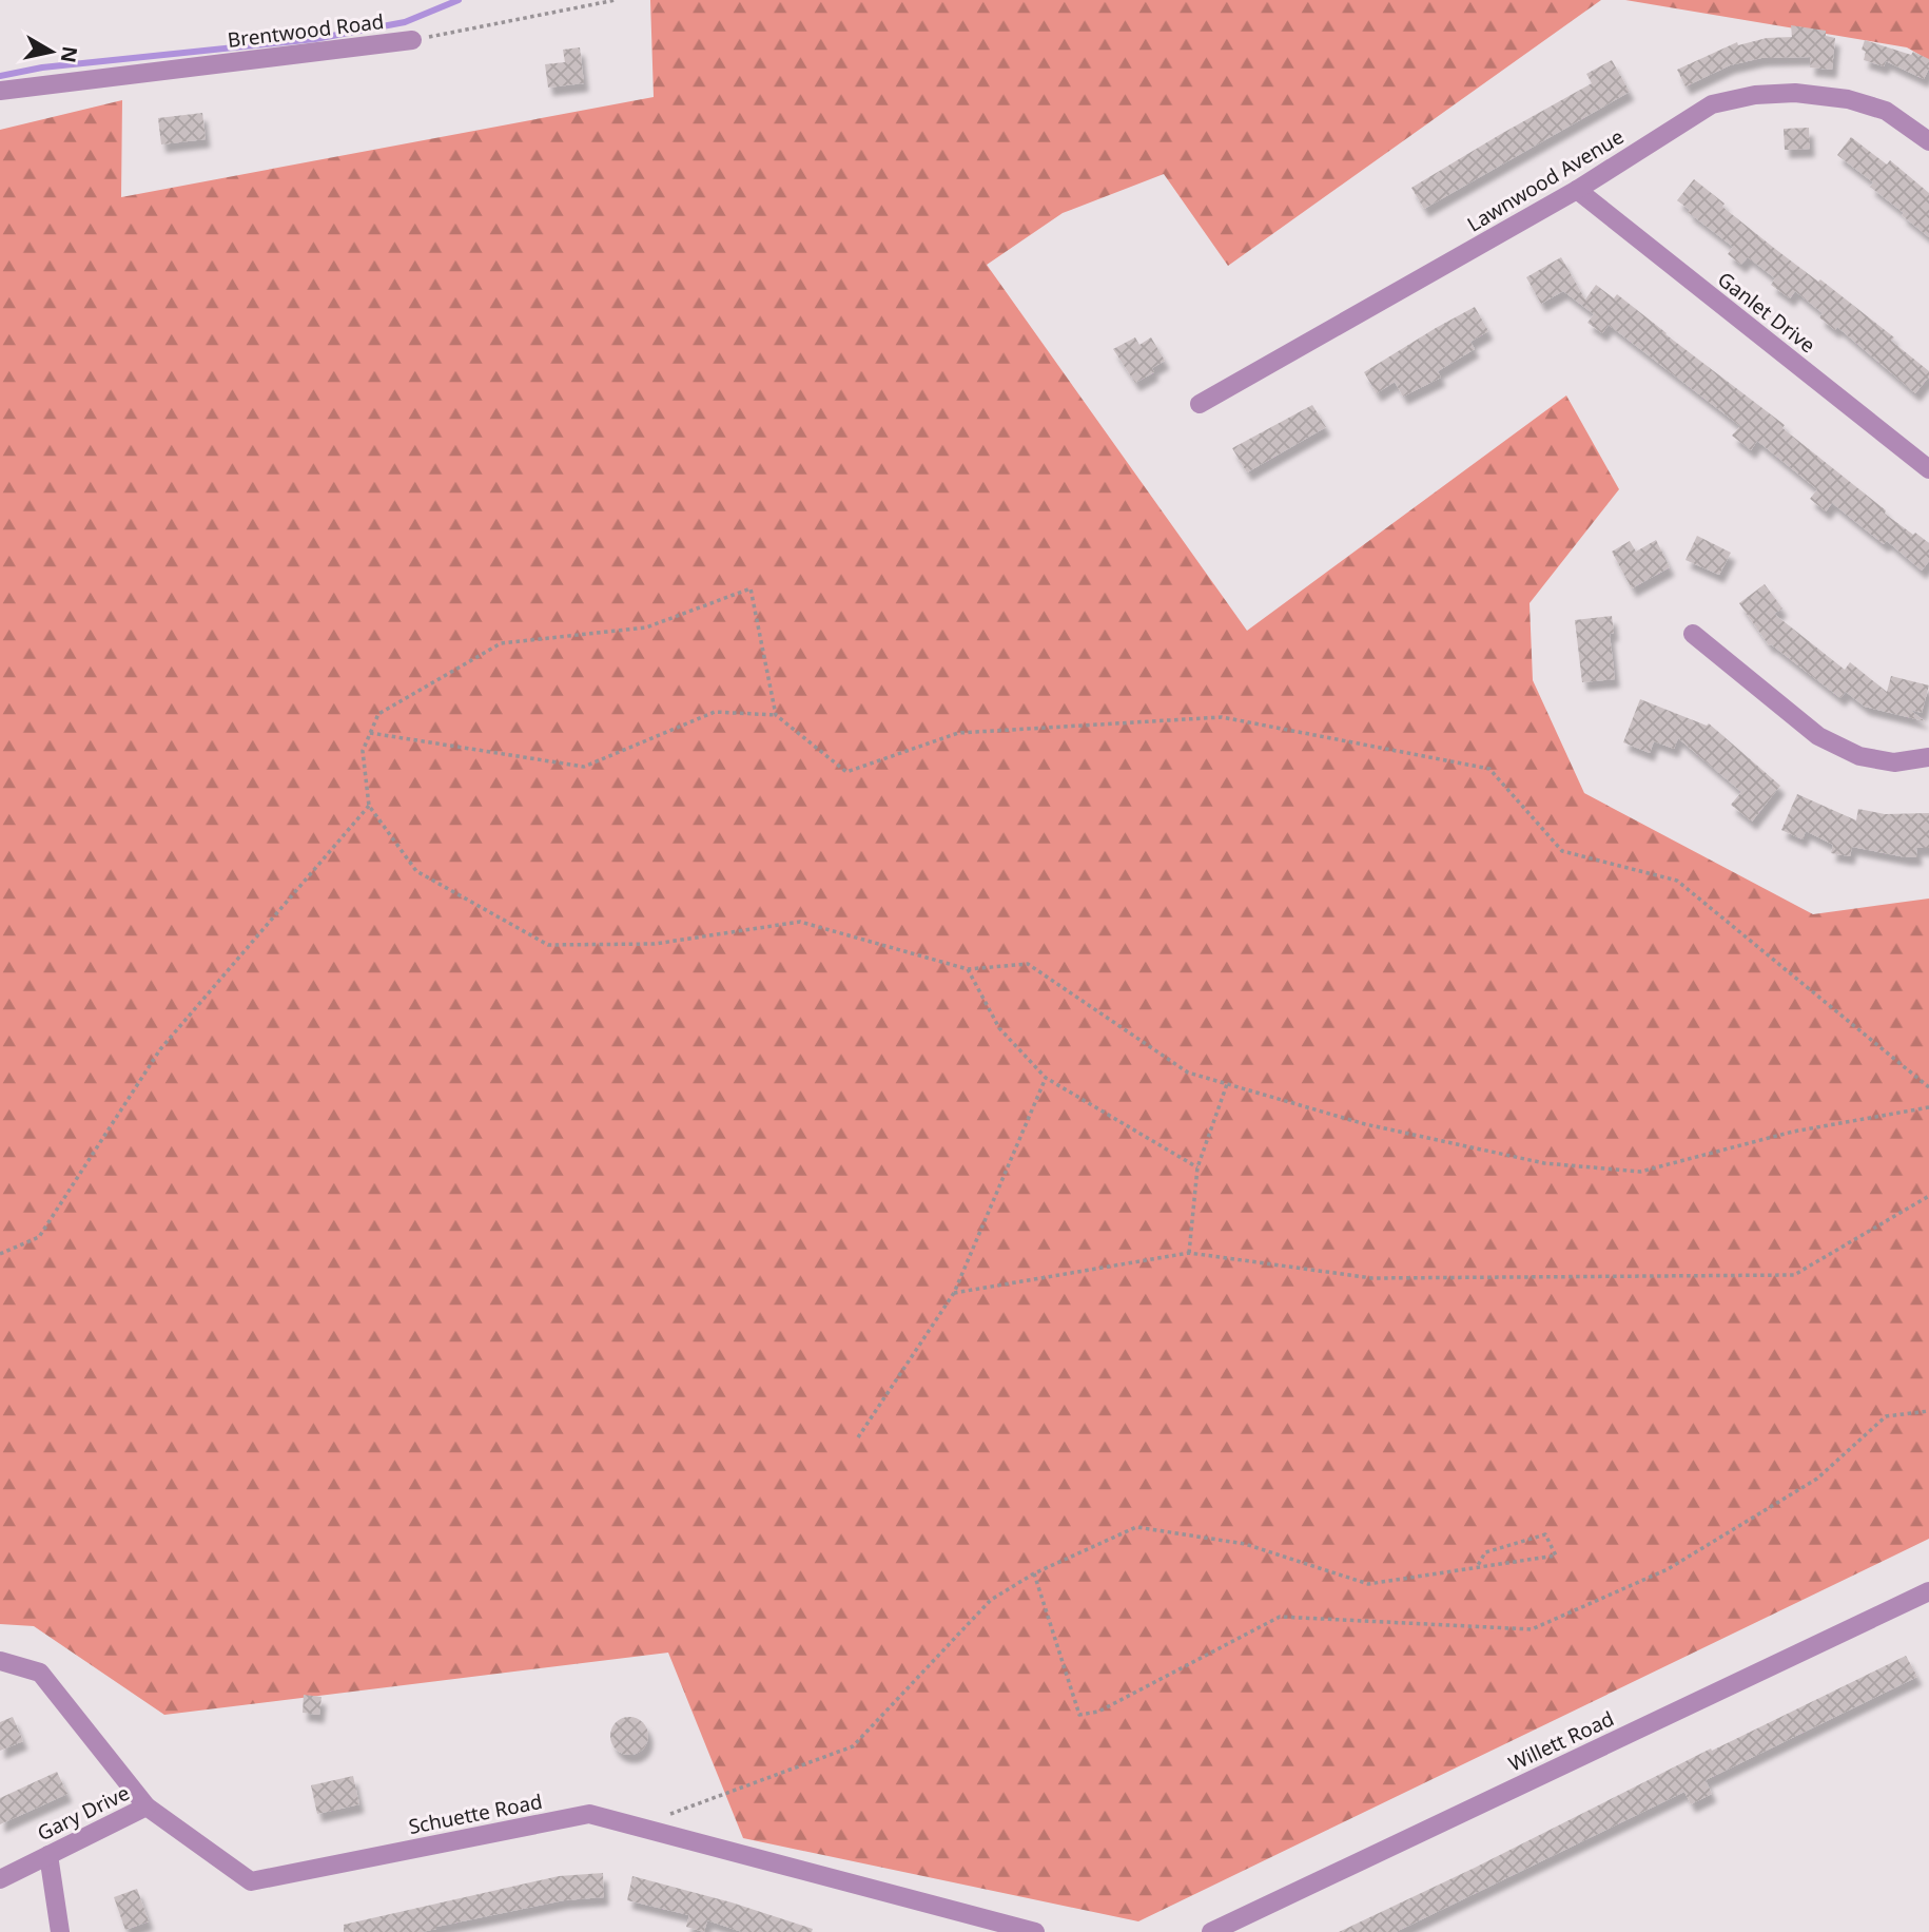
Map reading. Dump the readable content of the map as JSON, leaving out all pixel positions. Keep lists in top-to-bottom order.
{
  "streets": {
    "street": [
      "Brentwood Road",
      "Lawnwood Avenue",
      "Ganlet Drive",
      "Willett Road",
      "Gary Drive",
      "Schuette Road"
    ]
  },
  "crossings": [
    ["Lawnwood Avenue", "Ganlet Drive"],
    ["Gary Drive", "Schuette Road"]
  ],
  "north": "right"
}
